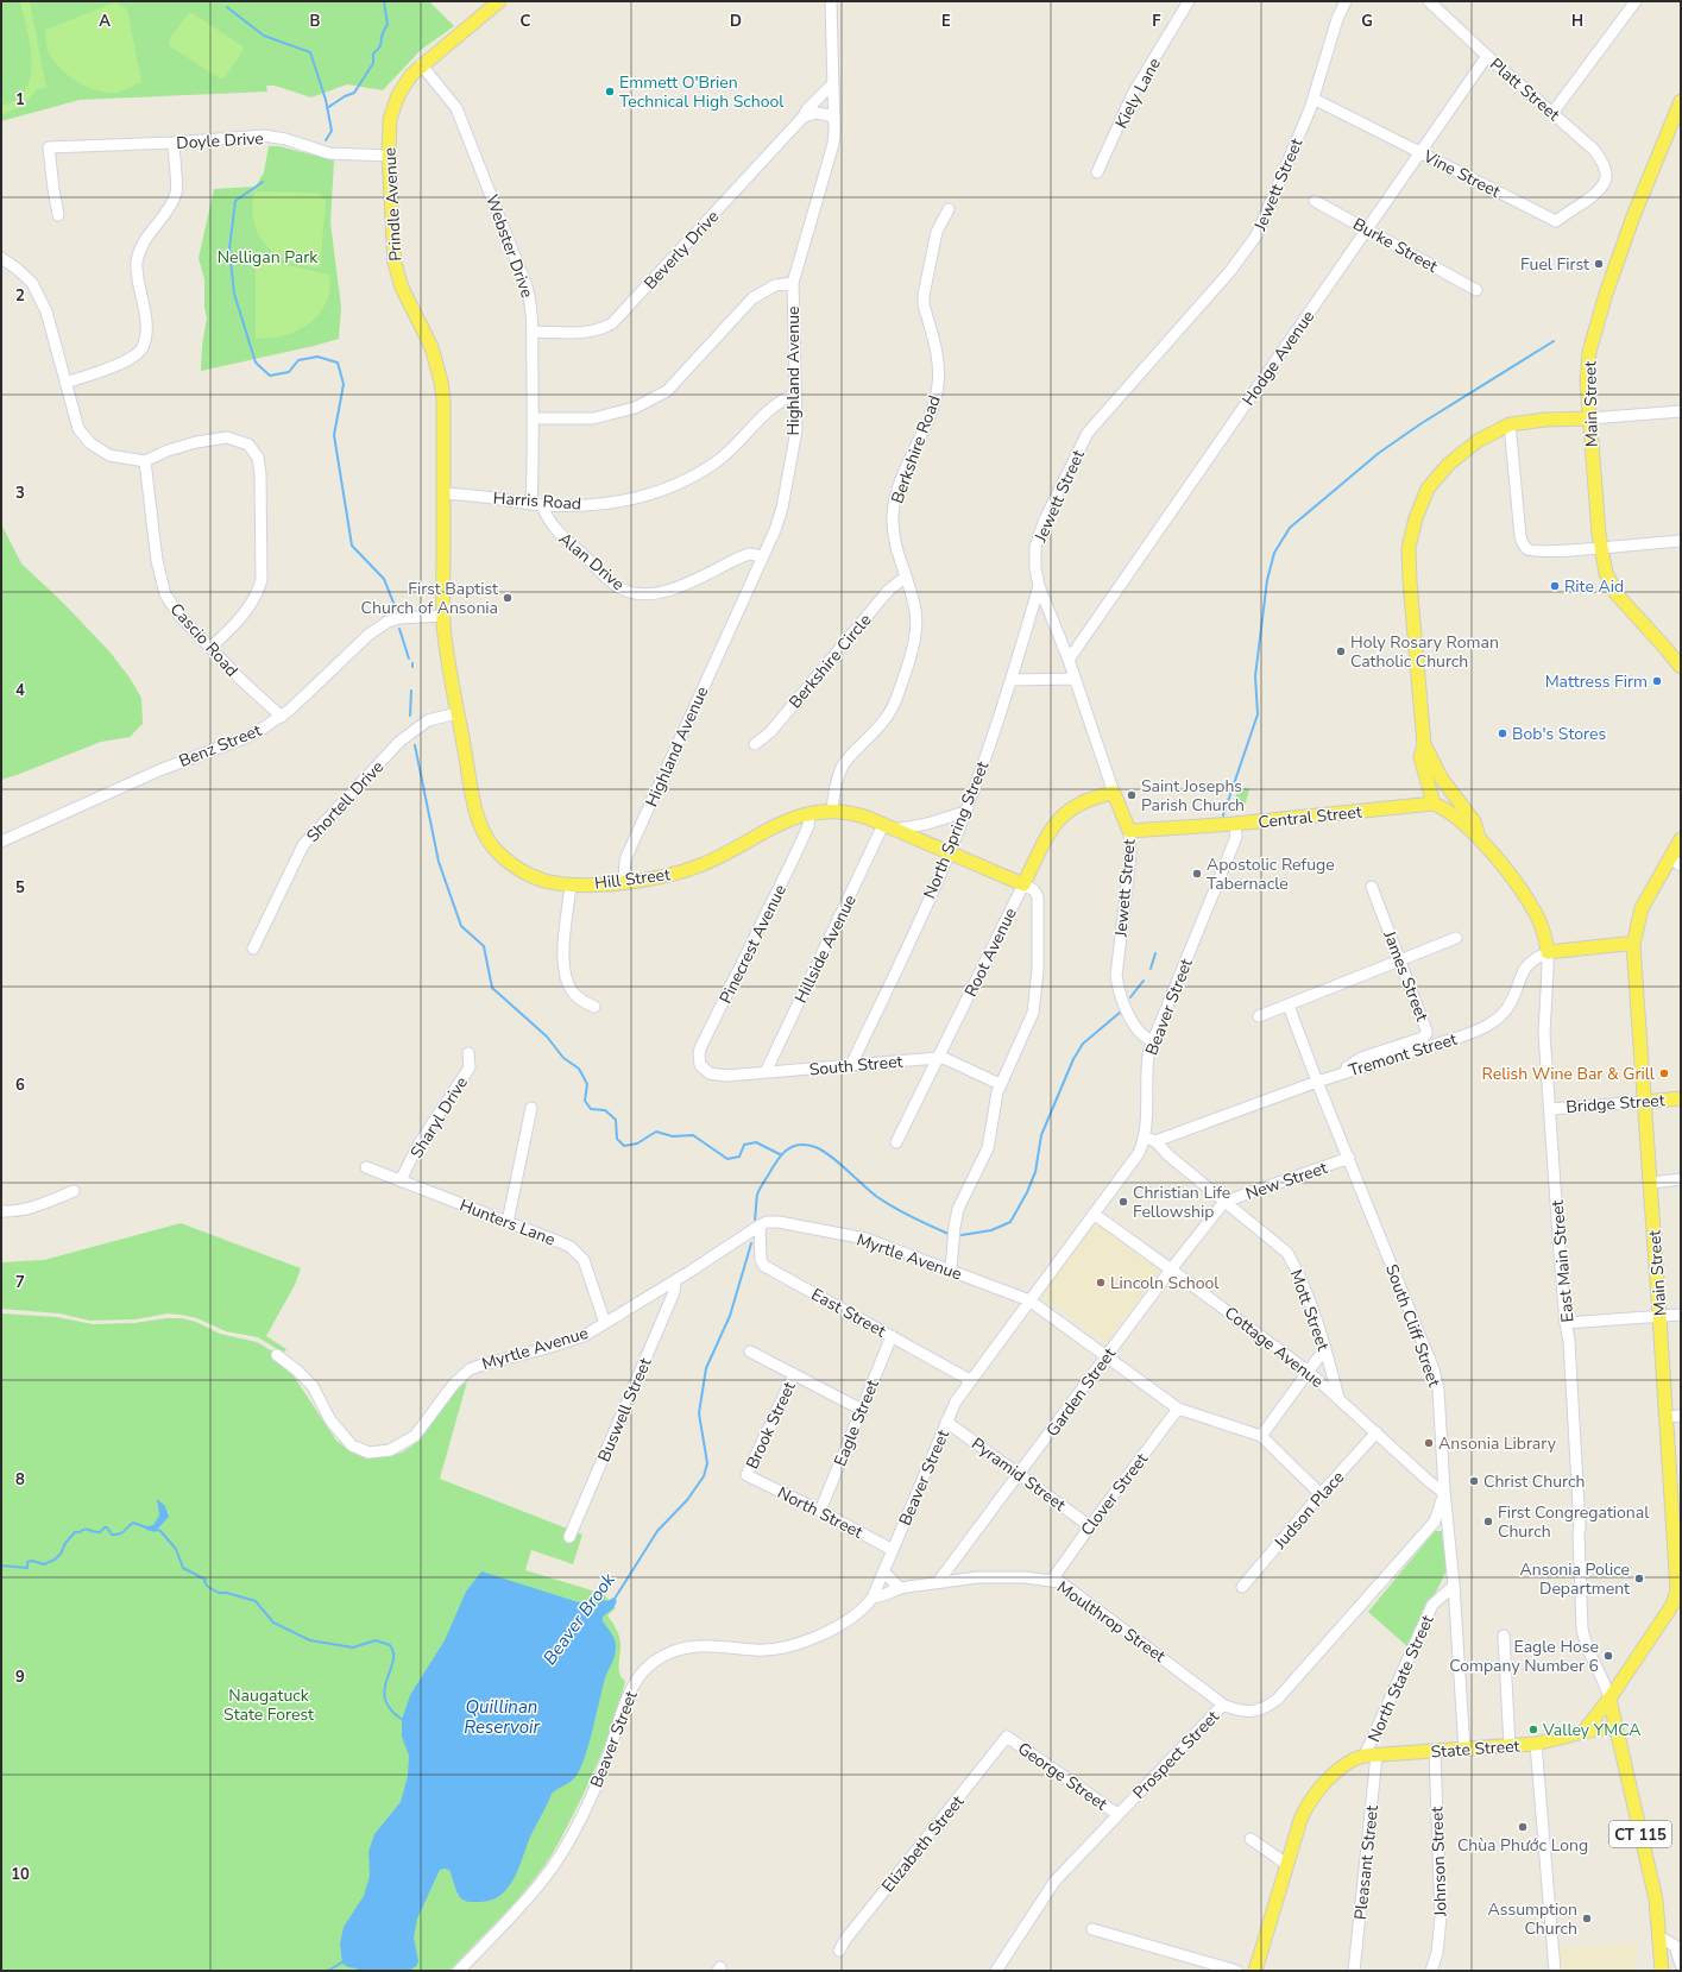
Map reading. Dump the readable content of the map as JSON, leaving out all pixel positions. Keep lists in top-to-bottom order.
{
  "streets": {
    "main road": [
      "Jewett Street",
      "Prindle Avenue",
      "Main Street",
      "Central Street",
      "Hill Street",
      "Root Avenue",
      "Tremont Street",
      "Bridge Street",
      "East Main Street",
      "North State Street",
      "State Street",
      "CT 115"
    ],
    "street": [
      "Platt Street",
      "Kiely Lane",
      "Doyle Drive",
      "Vine Street",
      "Burke Street",
      "Webster Drive",
      "Beverly Drive",
      "Hodge Avenue",
      "Highland Avenue",
      "Berkshire Road",
      "Harris Road",
      "Alan Drive",
      "Cascio Road",
      "Berkshire Circle",
      "Benz Street",
      "Shortell Drive",
      "North Spring Street",
      "Pinecrest Avenue",
      "Hillside Avenue",
      "James Street",
      "Beaver Street",
      "South Street",
      "Sharyl Drive",
      "New Street",
      "Hunters Lane",
      "Myrtle Avenue",
      "Mott Street",
      "East Street",
      "South Cliff Street",
      "Cottage Avenue",
      "Garden Street",
      "Buswell Street",
      "Eagle Street",
      "Brook Street",
      "Pyramid Street",
      "Clover Street",
      "Judson Place",
      "North Street",
      "Moulthrop Street",
      "Prospect Street",
      "George Street",
      "Elizabeth Street",
      "Johnson Street",
      "Pleasant Street"
    ]
  },
  "crossings": [
    ["Platt Street", "Vine Street"],
    ["Platt Street", "Hodge Avenue"],
    ["Doyle Drive", "Prindle Avenue"],
    ["Vine Street", "Jewett Street"],
    ["Vine Street", "Hodge Avenue"],
    ["Jewett Street", "Hodge Avenue"],
    ["Jewett Street", "Central Street"],
    ["Jewett Street", "North Spring Street"],
    ["Jewett Street", "Root Avenue"],
    ["Jewett Street", "Beaver Street"],
    ["Prindle Avenue", "Webster Drive"],
    ["Prindle Avenue", "Harris Road"],
    ["Prindle Avenue", "Benz Street"],
    ["Prindle Avenue", "Hill Street"],
    ["Burke Street", "Hodge Avenue"],
    ["Webster Drive", "Beverly Drive"],
    ["Webster Drive", "Harris Road"],
    ["Webster Drive", "Alan Drive"],
    ["Beverly Drive", "Highland Avenue"],
    ["Highland Avenue", "Harris Road"],
    ["Highland Avenue", "Alan Drive"],
    ["Highland Avenue", "Hill Street"],
    ["Main Street", "Tremont Street"],
    ["Main Street", "Bridge Street"],
    ["Main Street", "East Main Street"],
    ["Main Street", "CT 115"],
    ["Berkshire Road", "Berkshire Circle"],
    ["Berkshire Road", "Hill Street"],
    ["Harris Road", "Alan Drive"],
    ["Cascio Road", "Benz Street"],
    ["Benz Street", "Hill Street"],
    ["Shortell Drive", "Hill Street"],
    ["Central Street", "Beaver Street"],
    ["Central Street", "East Main Street"],
    ["North Spring Street", "Hill Street"],
    ["North Spring Street", "South Street"],
    ["Hill Street", "Pinecrest Avenue"],
    ["Hill Street", "Hillside Avenue"],
    ["Hill Street", "Root Avenue"],
    ["Pinecrest Avenue", "South Street"],
    ["Hillside Avenue", "South Street"],
    ["Root Avenue", "South Street"],
    ["James Street", "Tremont Street"],
    ["James Street", "South Cliff Street"],
    ["Beaver Street", "Myrtle Avenue"],
    ["Beaver Street", "East Street"],
    ["Beaver Street", "Cottage Avenue"],
    ["Beaver Street", "Pyramid Street"],
    ["Beaver Street", "North Street"],
    ["Beaver Street", "Moulthrop Street"],
    ["Tremont Street", "East Main Street"],
    ["Tremont Street", "Mott Street"],
    ["Tremont Street", "South Cliff Street"],
    ["Bridge Street", "East Main Street"],
    ["Sharyl Drive", "Hunters Lane"],
    ["New Street", "Mott Street"],
    ["New Street", "South Cliff Street"],
    ["New Street", "Garden Street"],
    ["Hunters Lane", "Myrtle Avenue"],
    ["Myrtle Avenue", "East Street"],
    ["Myrtle Avenue", "Garden Street"],
    ["Myrtle Avenue", "Buswell Street"],
    ["Myrtle Avenue", "Clover Street"],
    ["Myrtle Avenue", "Judson Place"],
    ["East Main Street", "CT 115"],
    ["Mott Street", "Cottage Avenue"],
    ["Mott Street", "Garden Street"],
    ["East Street", "Eagle Street"],
    ["South Cliff Street", "Cottage Avenue"],
    ["South Cliff Street", "North State Street"],
    ["South Cliff Street", "State Street"],
    ["South Cliff Street", "Prospect Street"],
    ["Cottage Avenue", "Garden Street"],
    ["Cottage Avenue", "Judson Place"],
    ["Cottage Avenue", "Prospect Street"],
    ["Garden Street", "Pyramid Street"],
    ["Garden Street", "Moulthrop Street"],
    ["Eagle Street", "North Street"],
    ["Brook Street", "North Street"],
    ["Pyramid Street", "Clover Street"],
    ["Clover Street", "Moulthrop Street"],
    ["Moulthrop Street", "Prospect Street"],
    ["North State Street", "State Street"],
    ["North State Street", "Pleasant Street"],
    ["State Street", "CT 115"],
    ["State Street", "Johnson Street"],
    ["State Street", "Pleasant Street"],
    ["Prospect Street", "George Street"],
    ["George Street", "Elizabeth Street"]
  ],
  "water": ["Beaver Brook", "Quillinan Reservoir"],
  "parks": ["Nelligan Park", "Naugatuck State Forest"],
  "places": [
    "Emmett O'Brien Technical High School",
    "Fuel First",
    "Rite Aid",
    "First Baptist Church of Ansonia",
    "Holy Rosary Roman Catholic Church",
    "Mattress Firm",
    "Bob's Stores",
    "Saint Josephs Parish Church",
    "Apostolic Refuge Tabernacle",
    "Relish Wine Bar & Grill",
    "Christian Life Fellowship",
    "Lincoln School",
    "Ansonia Library",
    "Christ Church",
    "First Congregational Church",
    "Ansonia Police Department",
    "Eagle Hose Company Number 6",
    "Valley YMCA",
    "Chùa Phước Long",
    "Assumption Church"
  ],
  "grid": {
    "columns": [
      "A",
      "B",
      "C",
      "D",
      "E",
      "F",
      "G",
      "H"
    ],
    "rows": [
      "1",
      "2",
      "3",
      "4",
      "5",
      "6",
      "7",
      "8",
      "9",
      "10"
    ]
  }
}
